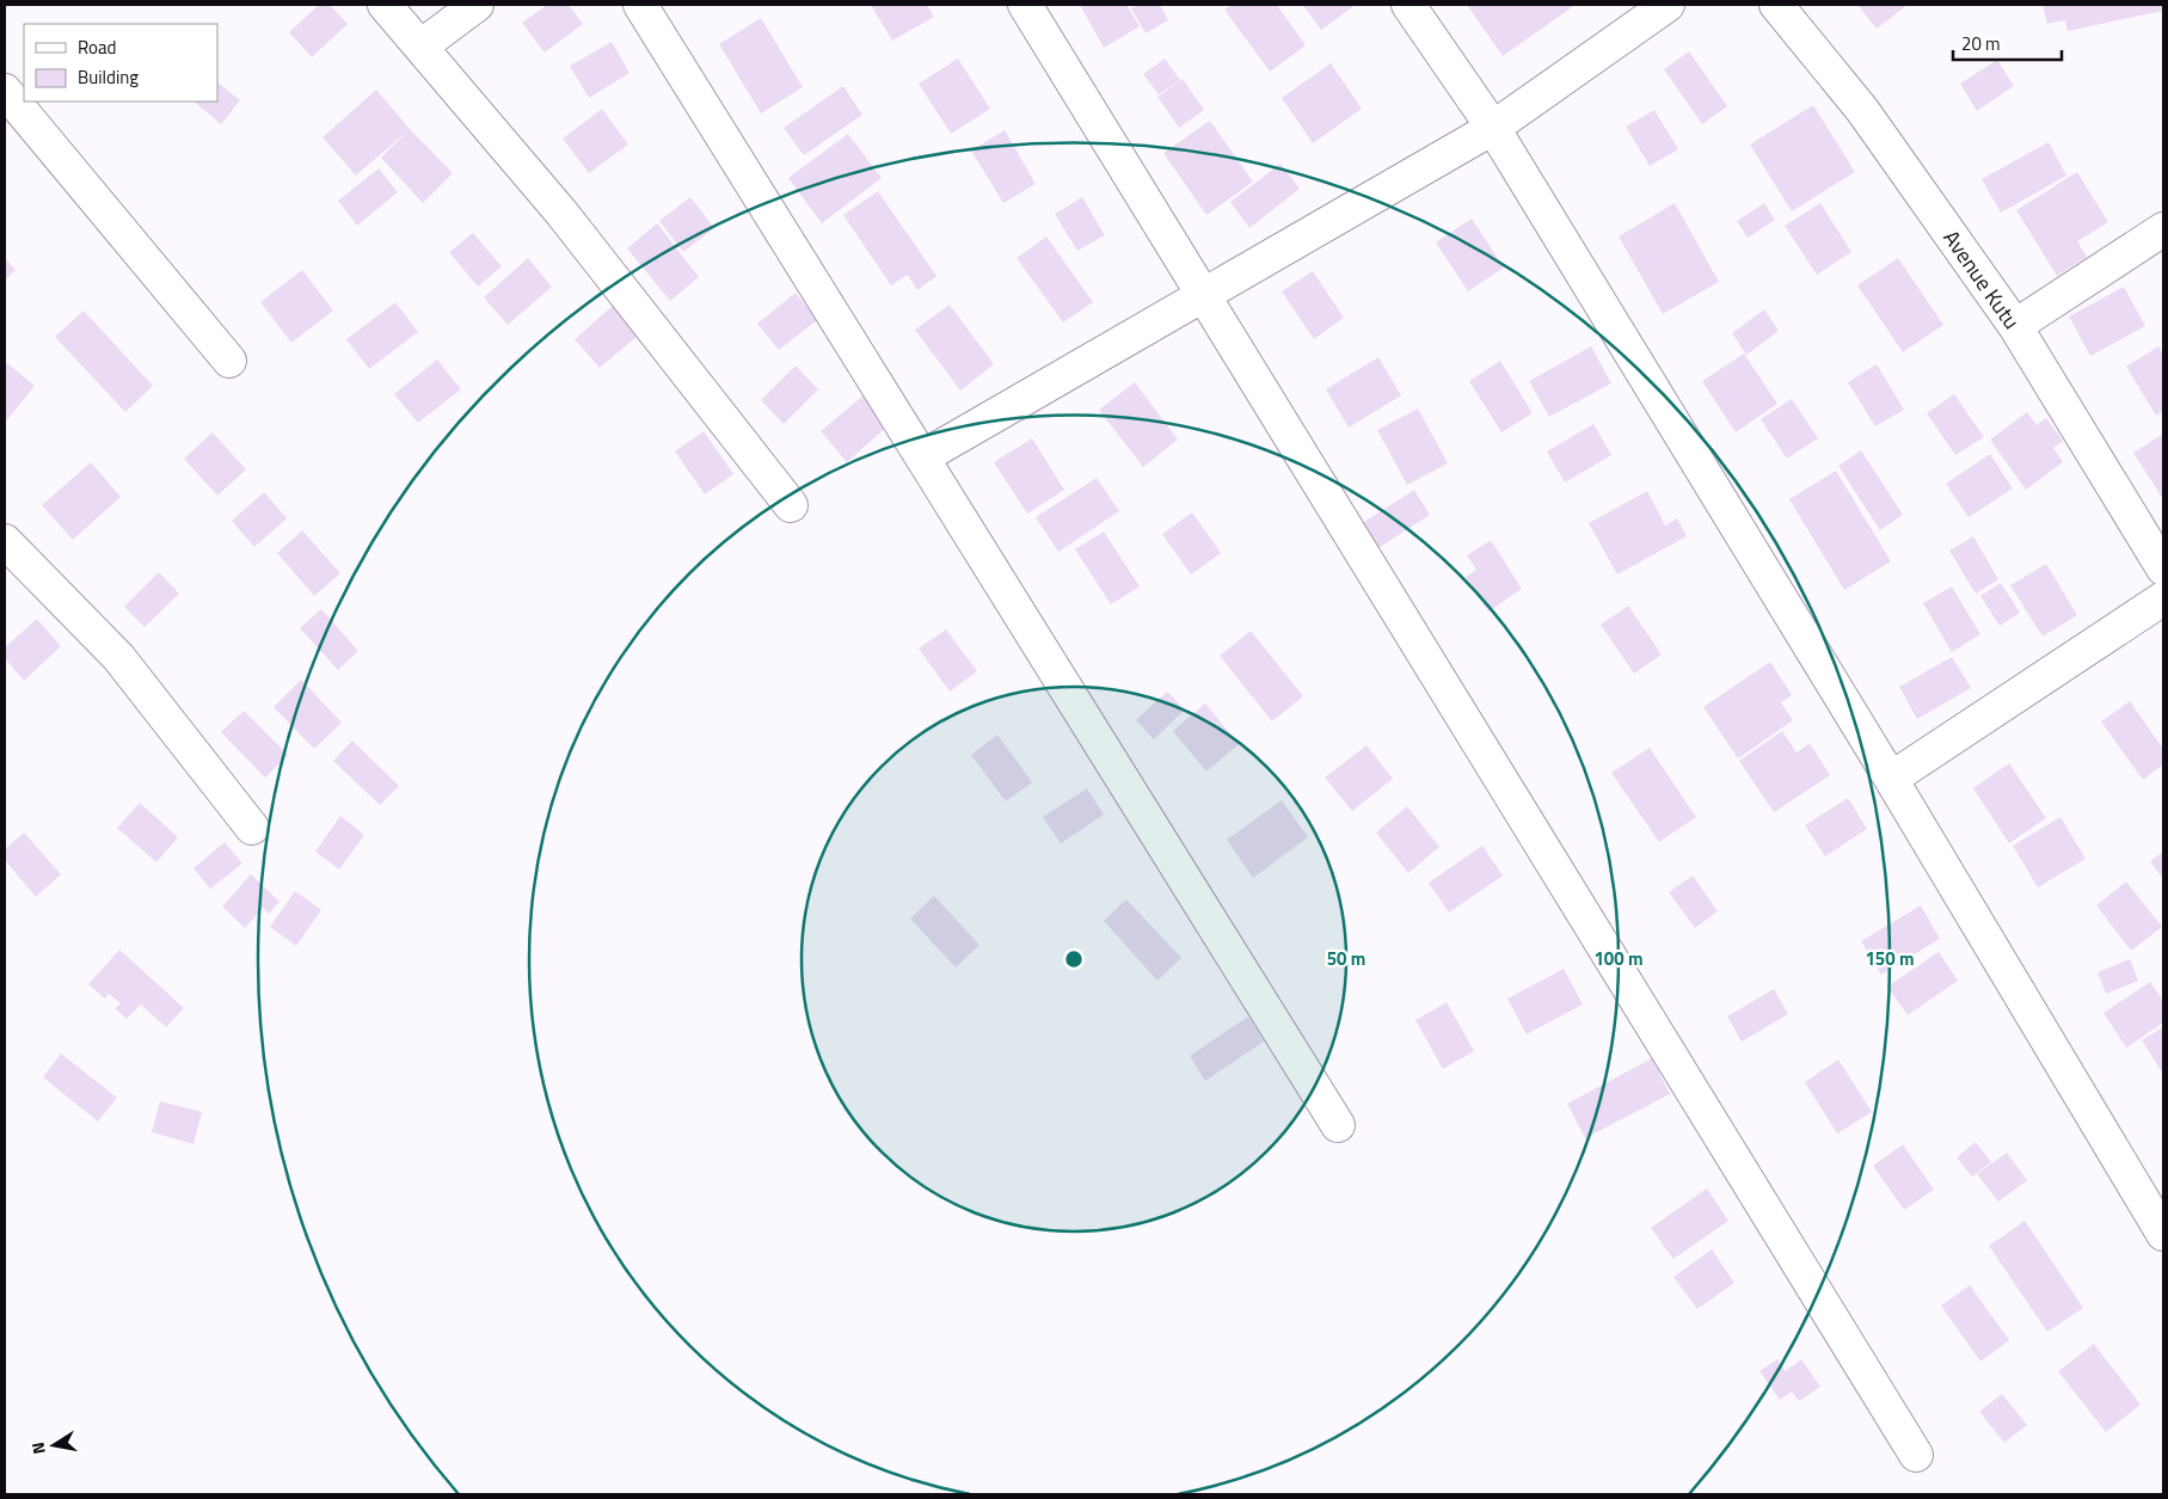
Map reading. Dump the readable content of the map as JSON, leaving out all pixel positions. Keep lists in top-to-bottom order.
{
  "streets": {
    "street": ["Avenue Kutu"]
  },
  "legend": ["Road", "Building"],
  "scale_bar": "20 m",
  "north": "left",
  "rings": ["50 m", "100 m", "150 m"]
}
